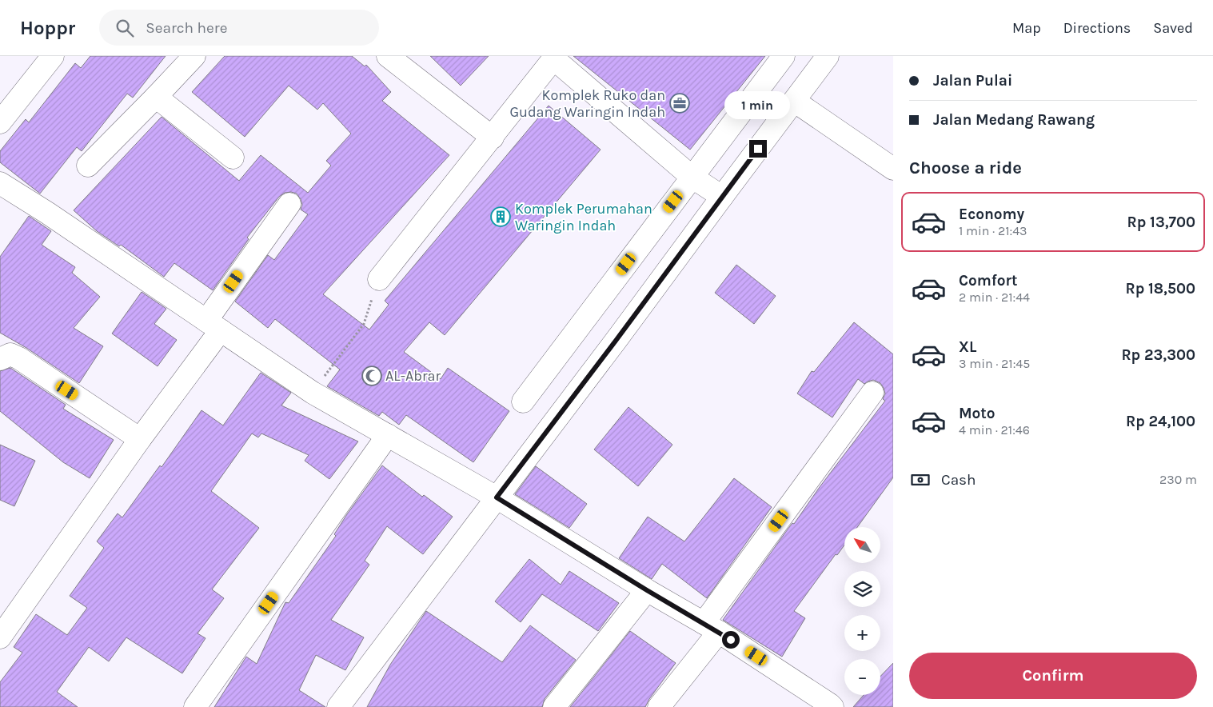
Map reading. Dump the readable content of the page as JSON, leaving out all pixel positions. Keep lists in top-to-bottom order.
{
  "places": {
    "office": ["Komplek Ruko dan Gudang Waringin Indah"],
    "building": ["Komplek Perumahan Waringin Indah"],
    "mosque": ["AL-Abrar"]
  },
  "north": "top left",
  "page": {
    "header": "Hoppr",
    "search": "Search here",
    "nav": ["Map", "Directions", "Saved"],
    "banner": ["Jalan Pulai", "Jalan Medang Rawang"],
    "bubble": "1 min",
    "heading": "Choose a ride",
    "list": [
      {
        "name": "Economy",
        "note": "1 min · 21:43",
        "value": "Rp 13,700"
      },
      {
        "name": "Comfort",
        "note": "2 min · 21:44",
        "value": "Rp 18,500"
      },
      {
        "name": "XL",
        "note": "3 min · 21:45",
        "value": "Rp 23,300"
      },
      {
        "name": "Moto",
        "note": "4 min · 21:46",
        "value": "Rp 24,100"
      }
    ],
    "pay": ["Cash", "230 m"],
    "map_buttons": ["+", "−"],
    "buttons": "Confirm"
  }
}
